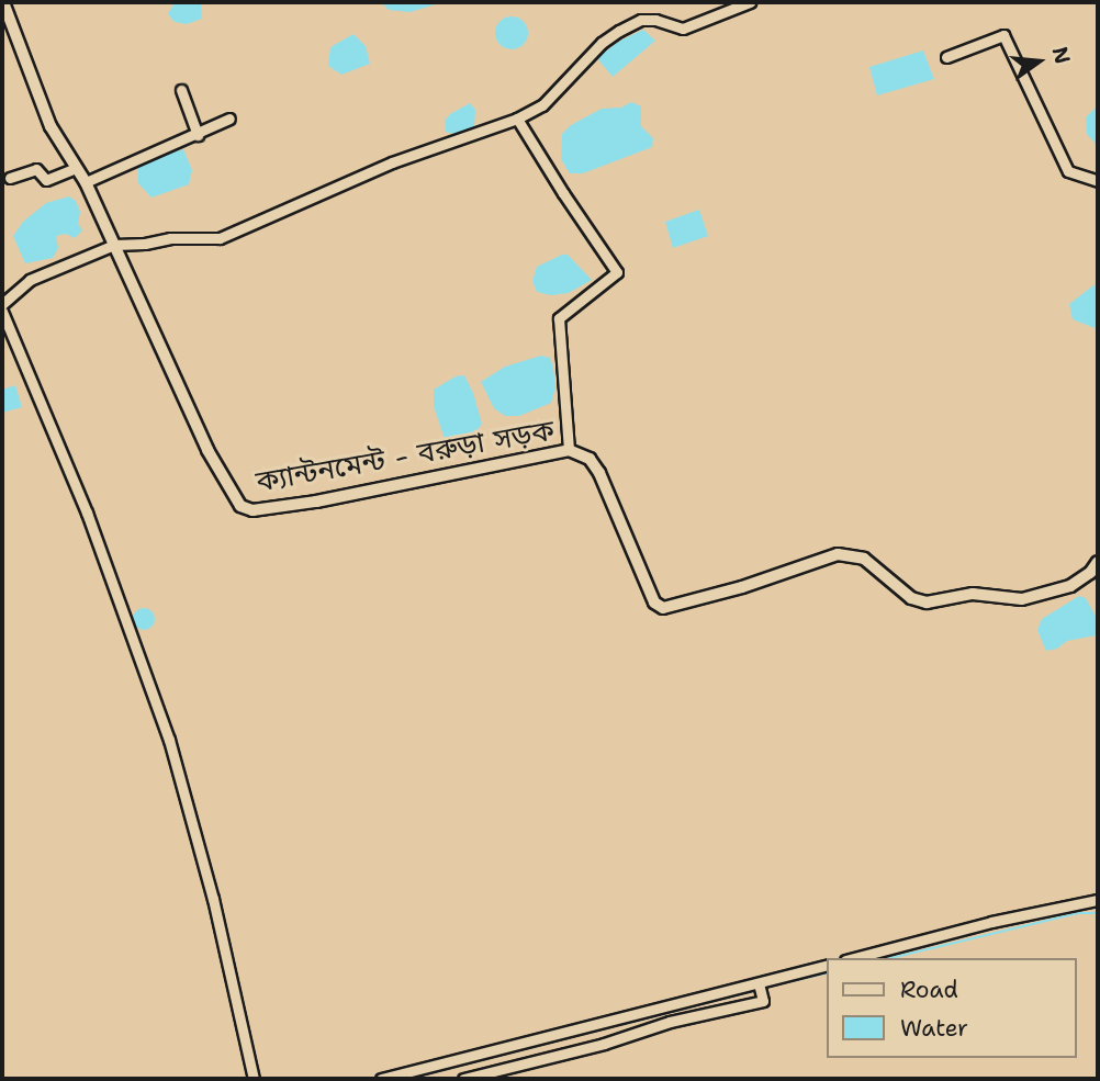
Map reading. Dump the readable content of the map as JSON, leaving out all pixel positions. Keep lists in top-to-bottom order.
{
  "streets": {
    "main road": ["ক্যান্টনমেন্ট - বরুড়া সড়ক"]
  },
  "legend": ["Road", "Water"],
  "north": "right"
}
